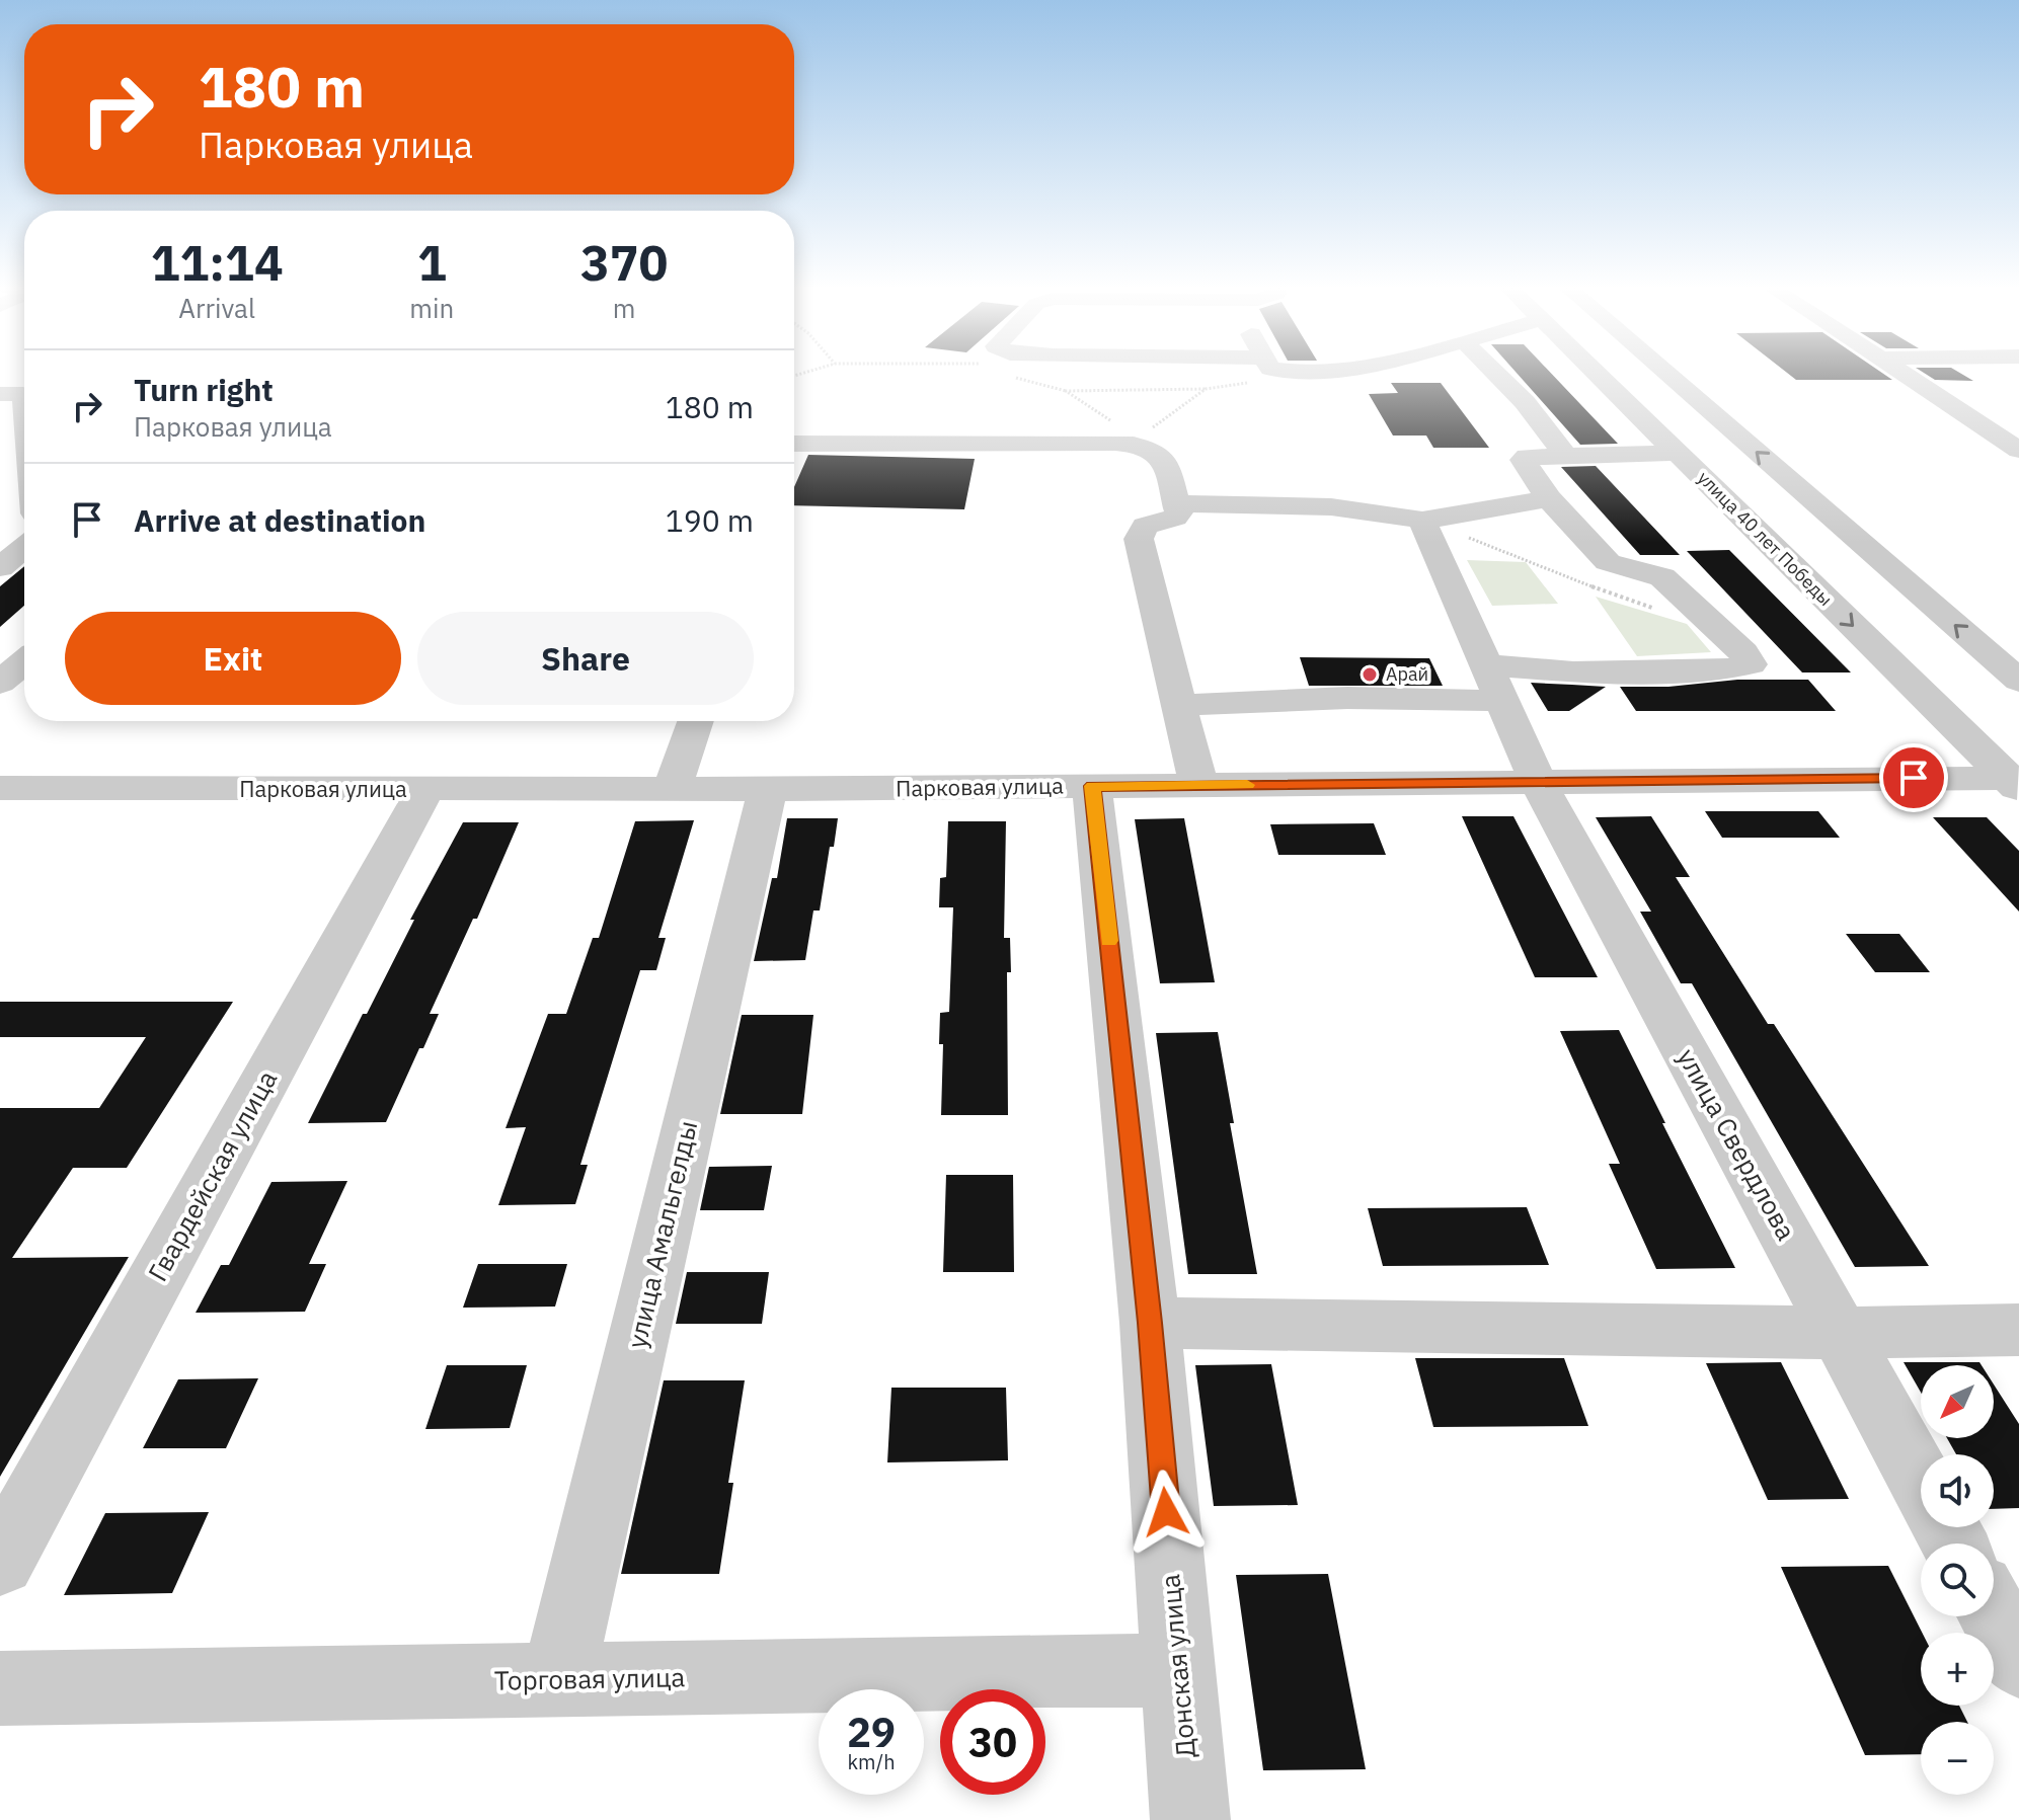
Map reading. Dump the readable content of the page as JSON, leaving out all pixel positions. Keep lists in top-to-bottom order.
{
  "streets": {
    "street": [
      "улица 40 лет Победы",
      "Парковая улица",
      "улица Свердлова",
      "Гвардейская улица",
      "улица Амальгелды",
      "Донская улица",
      "Торговая улица"
    ]
  },
  "crossings": [
    ["улица 40 лет Победы", "Парковая улица"],
    ["Парковая улица", "улица Свердлова"],
    ["Парковая улица", "Гвардейская улица"],
    ["Парковая улица", "улица Амальгелды"],
    ["Парковая улица", "Донская улица"],
    ["улица Амальгелды", "Торговая улица"],
    ["Донская улица", "Торговая улица"]
  ],
  "places": ["Арай"],
  "north": "bottom left",
  "page": {
    "turn": ["180 m", "Парковая улица"],
    "eta": [
      "11:14",
      "Arrival",
      "1",
      "min",
      "370",
      "m"
    ],
    "list": [
      {
        "name": "Turn right",
        "note": "Парковая улица",
        "value": "180 m"
      },
      {
        "name": "Arrive at destination",
        "value": "190 m"
      }
    ],
    "buttons": ["Exit", "Share"],
    "map_buttons": ["+", "−"],
    "speed": "29 km/h",
    "limit": "30"
  }
}
